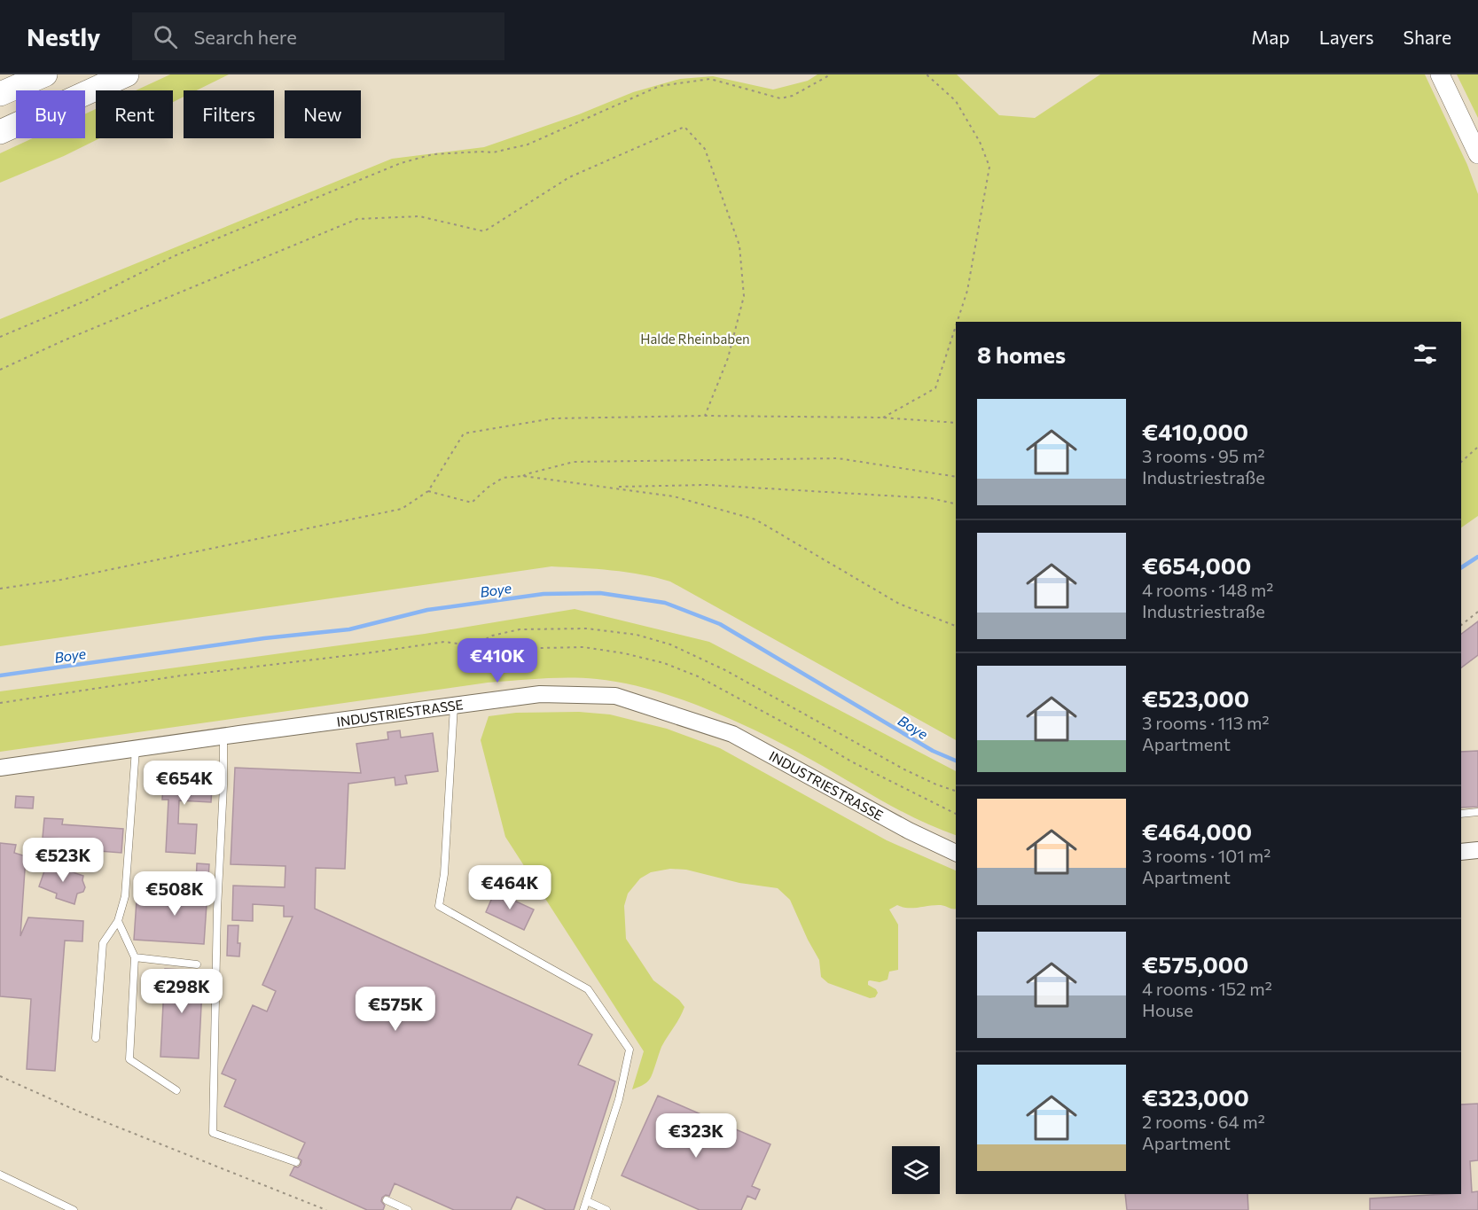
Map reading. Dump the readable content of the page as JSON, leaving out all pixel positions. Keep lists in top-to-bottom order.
{
  "streets": {
    "street": ["INDUSTRIESTRASSE"]
  },
  "water": ["Boye"],
  "parks": ["Halde Rheinbaben"],
  "page": {
    "header": "Nestly",
    "search": "Search here",
    "nav": ["Map", "Layers", "Share"],
    "chip": [
      "Buy",
      "Rent",
      "Filters",
      "New"
    ],
    "heading": "8 homes",
    "list": [
      {
        "name": "€410,000",
        "note": "3 rooms · 95 m² · Industriestraße"
      },
      {
        "name": "€654,000",
        "note": "4 rooms · 148 m² · Industriestraße"
      },
      {
        "name": "€523,000",
        "note": "3 rooms · 113 m² · Apartment"
      },
      {
        "name": "€464,000",
        "note": "3 rooms · 101 m² · Apartment"
      },
      {
        "name": "€575,000",
        "note": "4 rooms · 152 m² · House"
      },
      {
        "name": "€323,000",
        "note": "2 rooms · 64 m² · Apartment"
      }
    ],
    "price": [
      "€410K",
      "€654K",
      "€523K",
      "€464K",
      "€508K",
      "€298K",
      "€575K",
      "€323K"
    ]
  }
}
